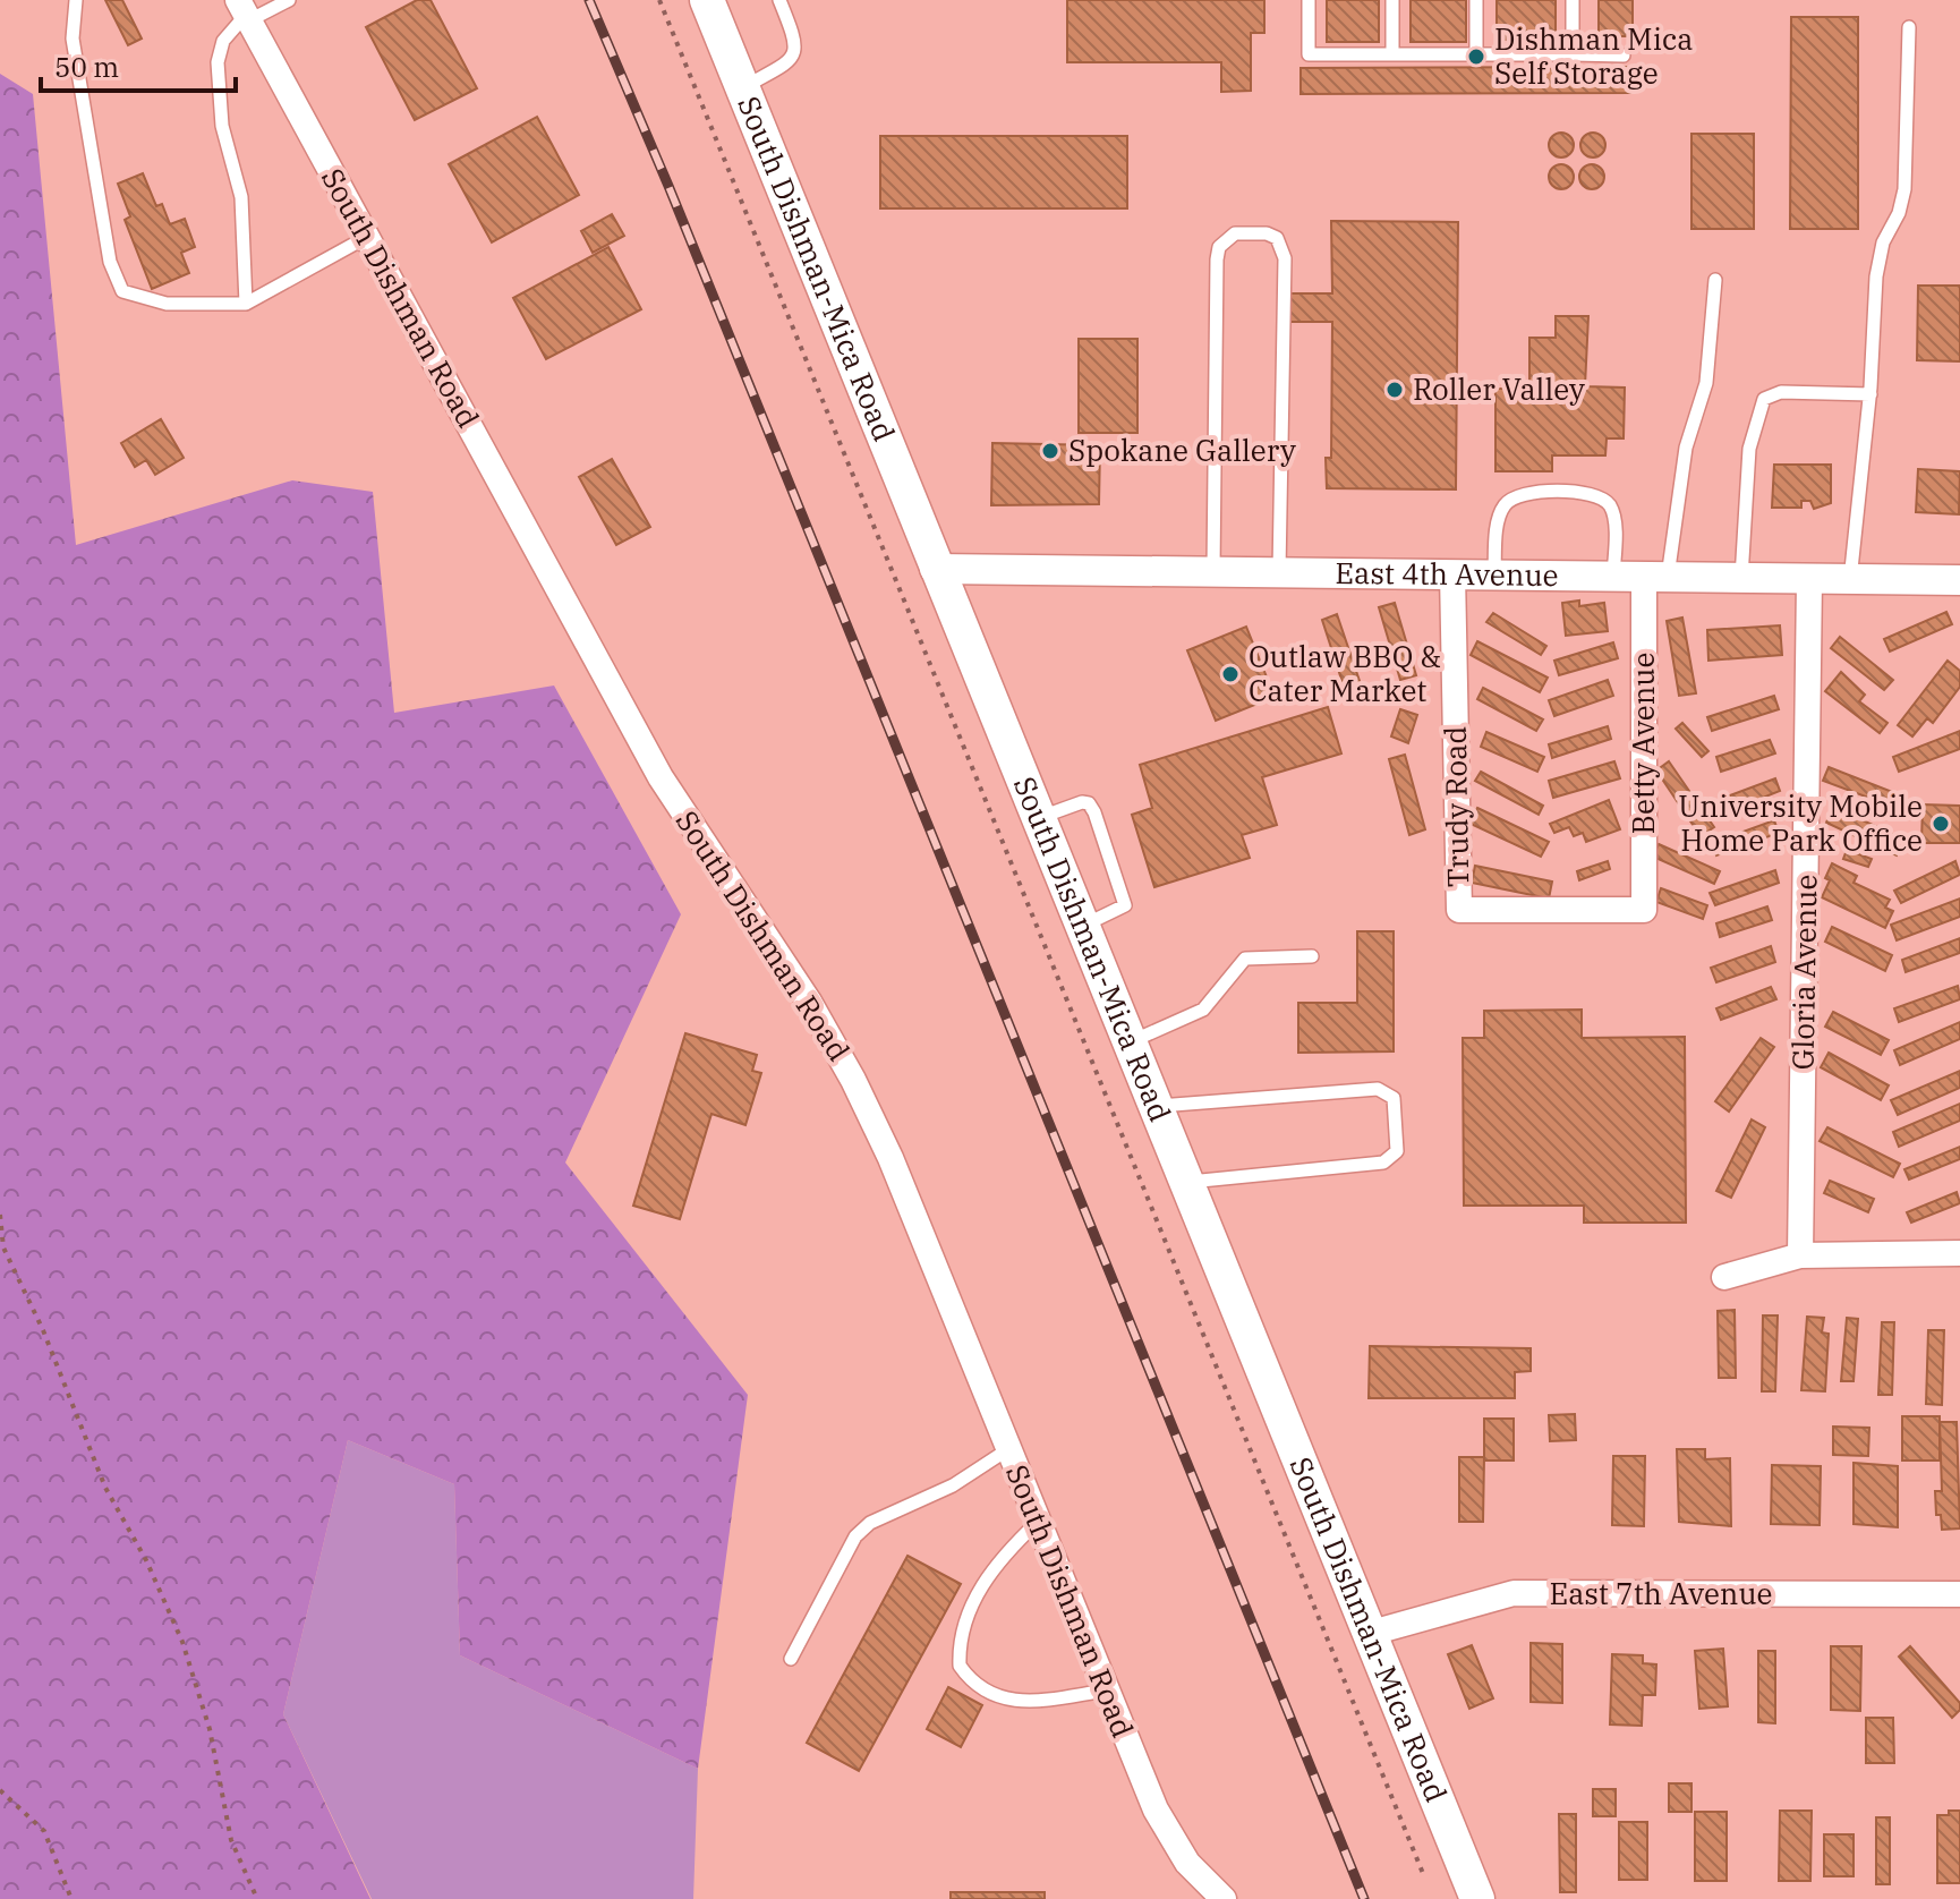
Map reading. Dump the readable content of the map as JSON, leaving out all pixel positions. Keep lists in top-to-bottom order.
{
  "streets": {
    "main road": ["South Dishman-Mica Road"],
    "street": [
      "South Dishman Road",
      "East 4th Avenue",
      "Betty Avenue",
      "Trudy Road",
      "Gloria Avenue",
      "East 7th Avenue"
    ]
  },
  "crossings": [
    ["South Dishman-Mica Road", "East 4th Avenue"],
    ["South Dishman-Mica Road", "East 7th Avenue"],
    ["East 4th Avenue", "Betty Avenue"],
    ["East 4th Avenue", "Trudy Road"],
    ["East 4th Avenue", "Gloria Avenue"],
    ["Betty Avenue", "Trudy Road"]
  ],
  "places": [
    "Dishman Mica Self Storage",
    "Roller Valley",
    "Spokane Gallery",
    "Outlaw BBQ & Cater Market",
    "University Mobile Home Park Office"
  ],
  "scale_bar": "50 m"
}
